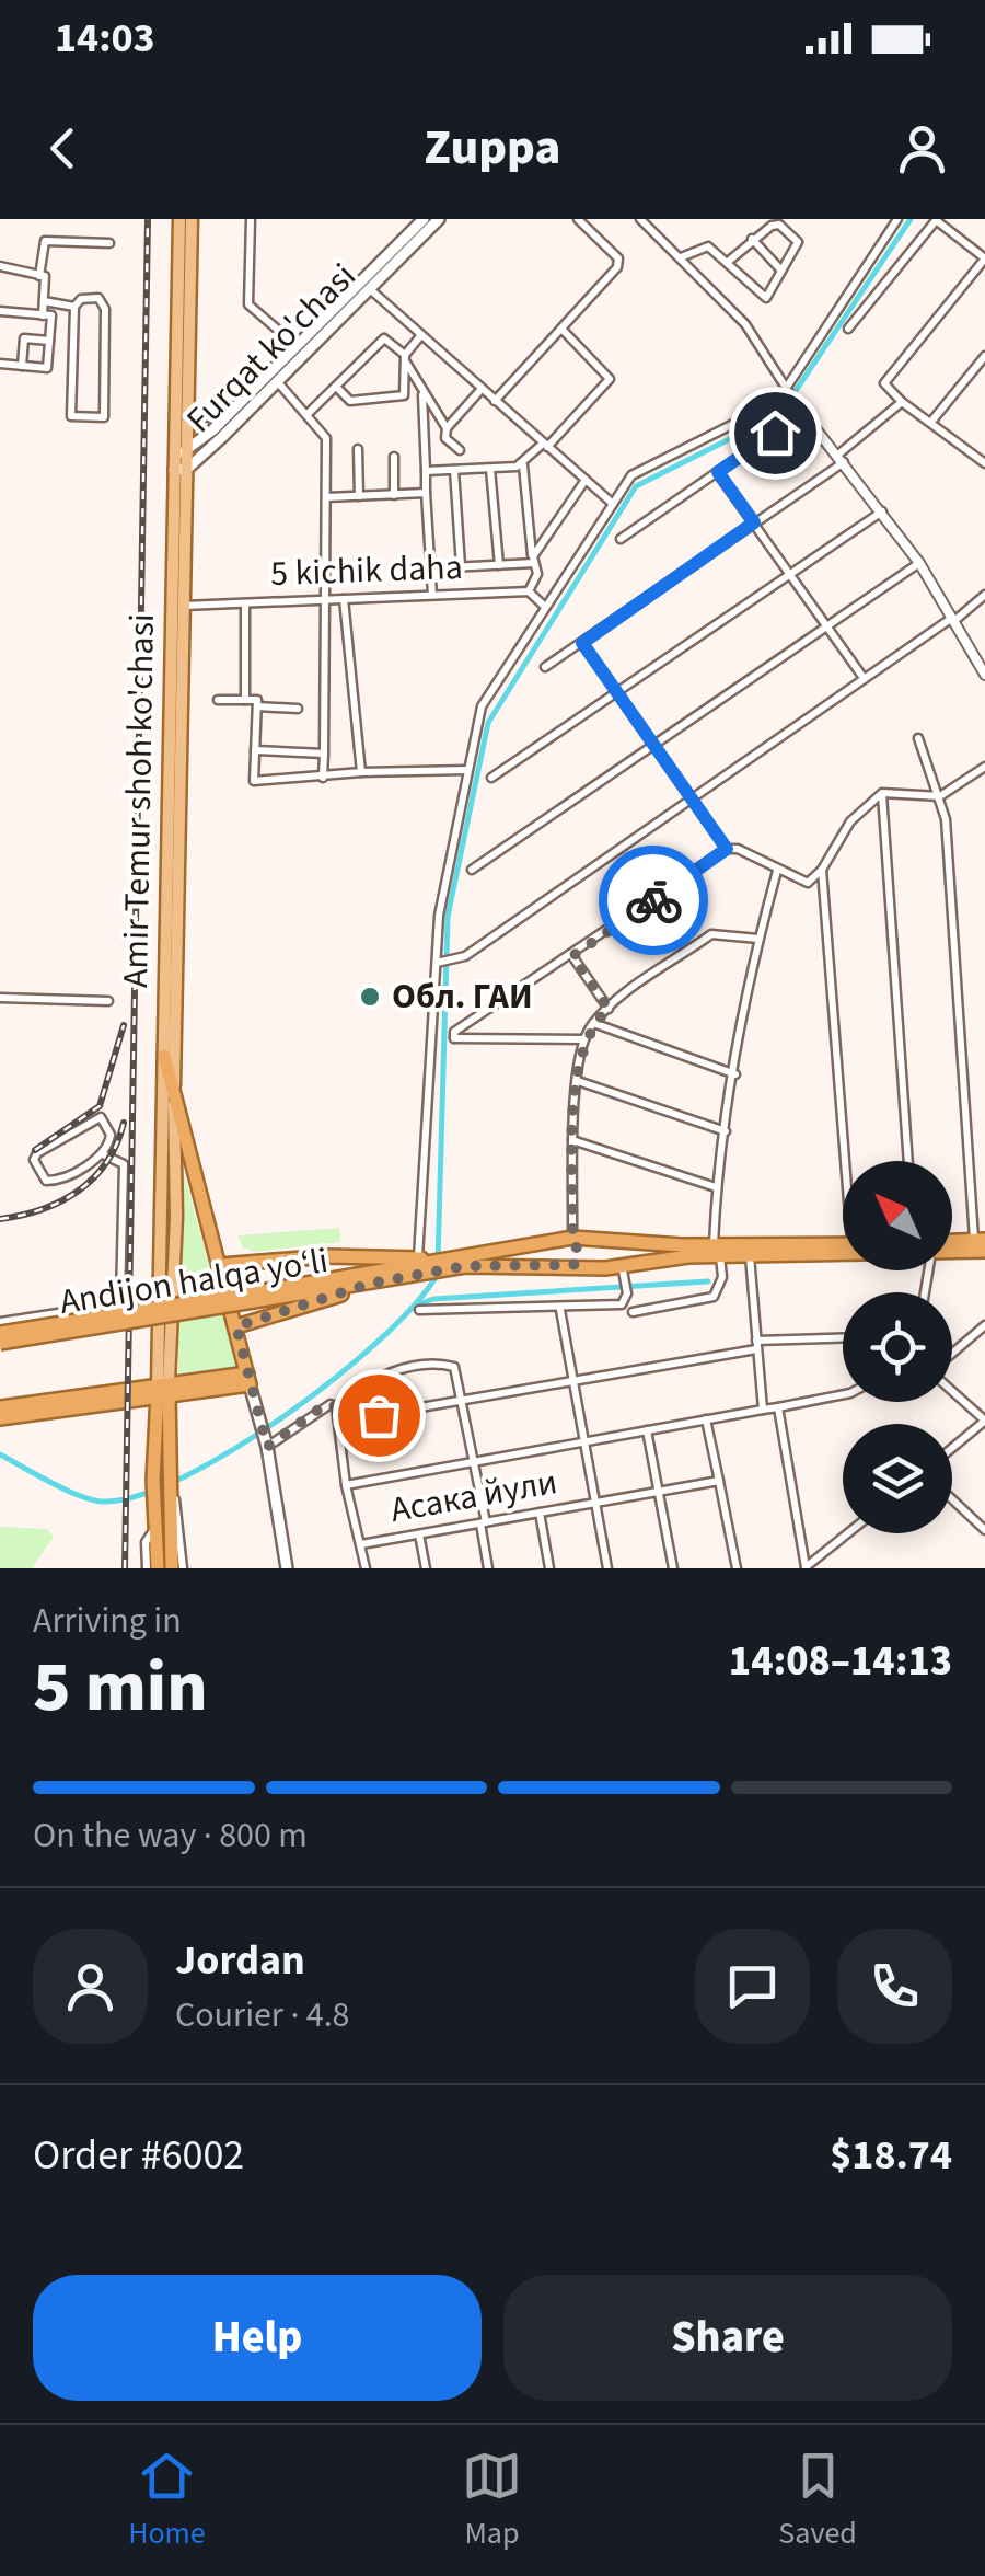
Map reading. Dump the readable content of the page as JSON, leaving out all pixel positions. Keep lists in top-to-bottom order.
{
  "streets": {
    "highway": ["Andijon halqa yo‘li"],
    "main road": ["Furqat ko'chasi", "Amir Temur shoh ko'chasi"],
    "street": ["5 kichik daha", "Асака йули"]
  },
  "crossings": [
    ["Furqat ko'chasi", "Amir Temur shoh ko'chasi"],
    ["5 kichik daha", "Amir Temur shoh ko'chasi"]
  ],
  "places": ["Обл. ГАИ"],
  "north": "top left",
  "page": {
    "status": "14:03",
    "header": "Zuppa",
    "heading": ["5 min", "Arriving in", "14:08–14:13"],
    "panel": [
      "Jordan",
      "Courier · 4.8",
      "Order #6002",
      "$18.74"
    ],
    "bar": "On the way · 800 m",
    "buttons": ["Help", "Share"],
    "tabs": ["Home", "Map", "Saved"]
  }
}
